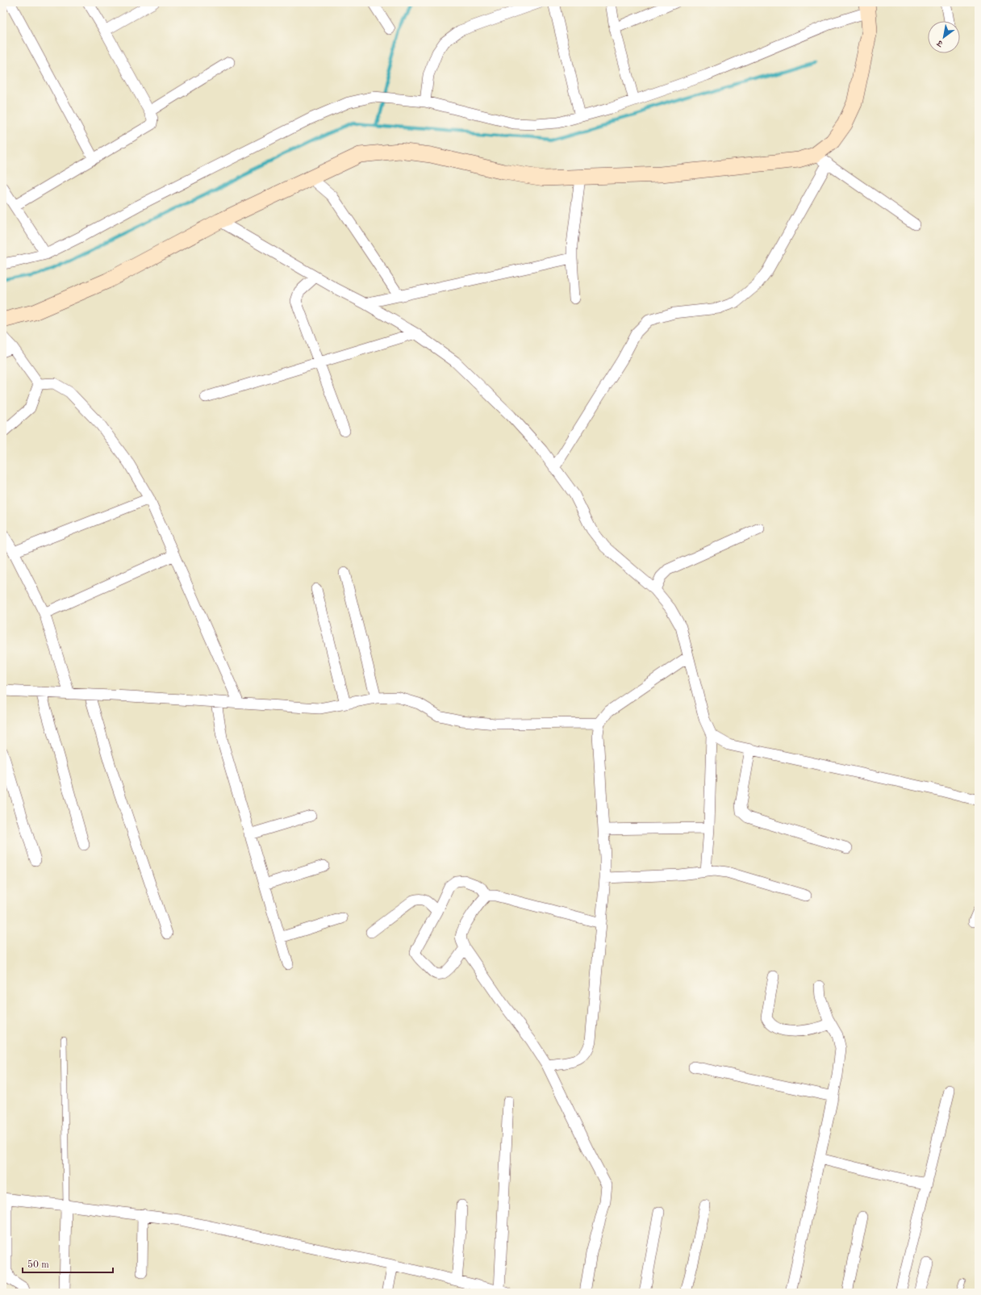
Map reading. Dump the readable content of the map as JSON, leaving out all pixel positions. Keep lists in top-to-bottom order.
{
  "scale_bar": "50 m",
  "north": "bottom left"
}
